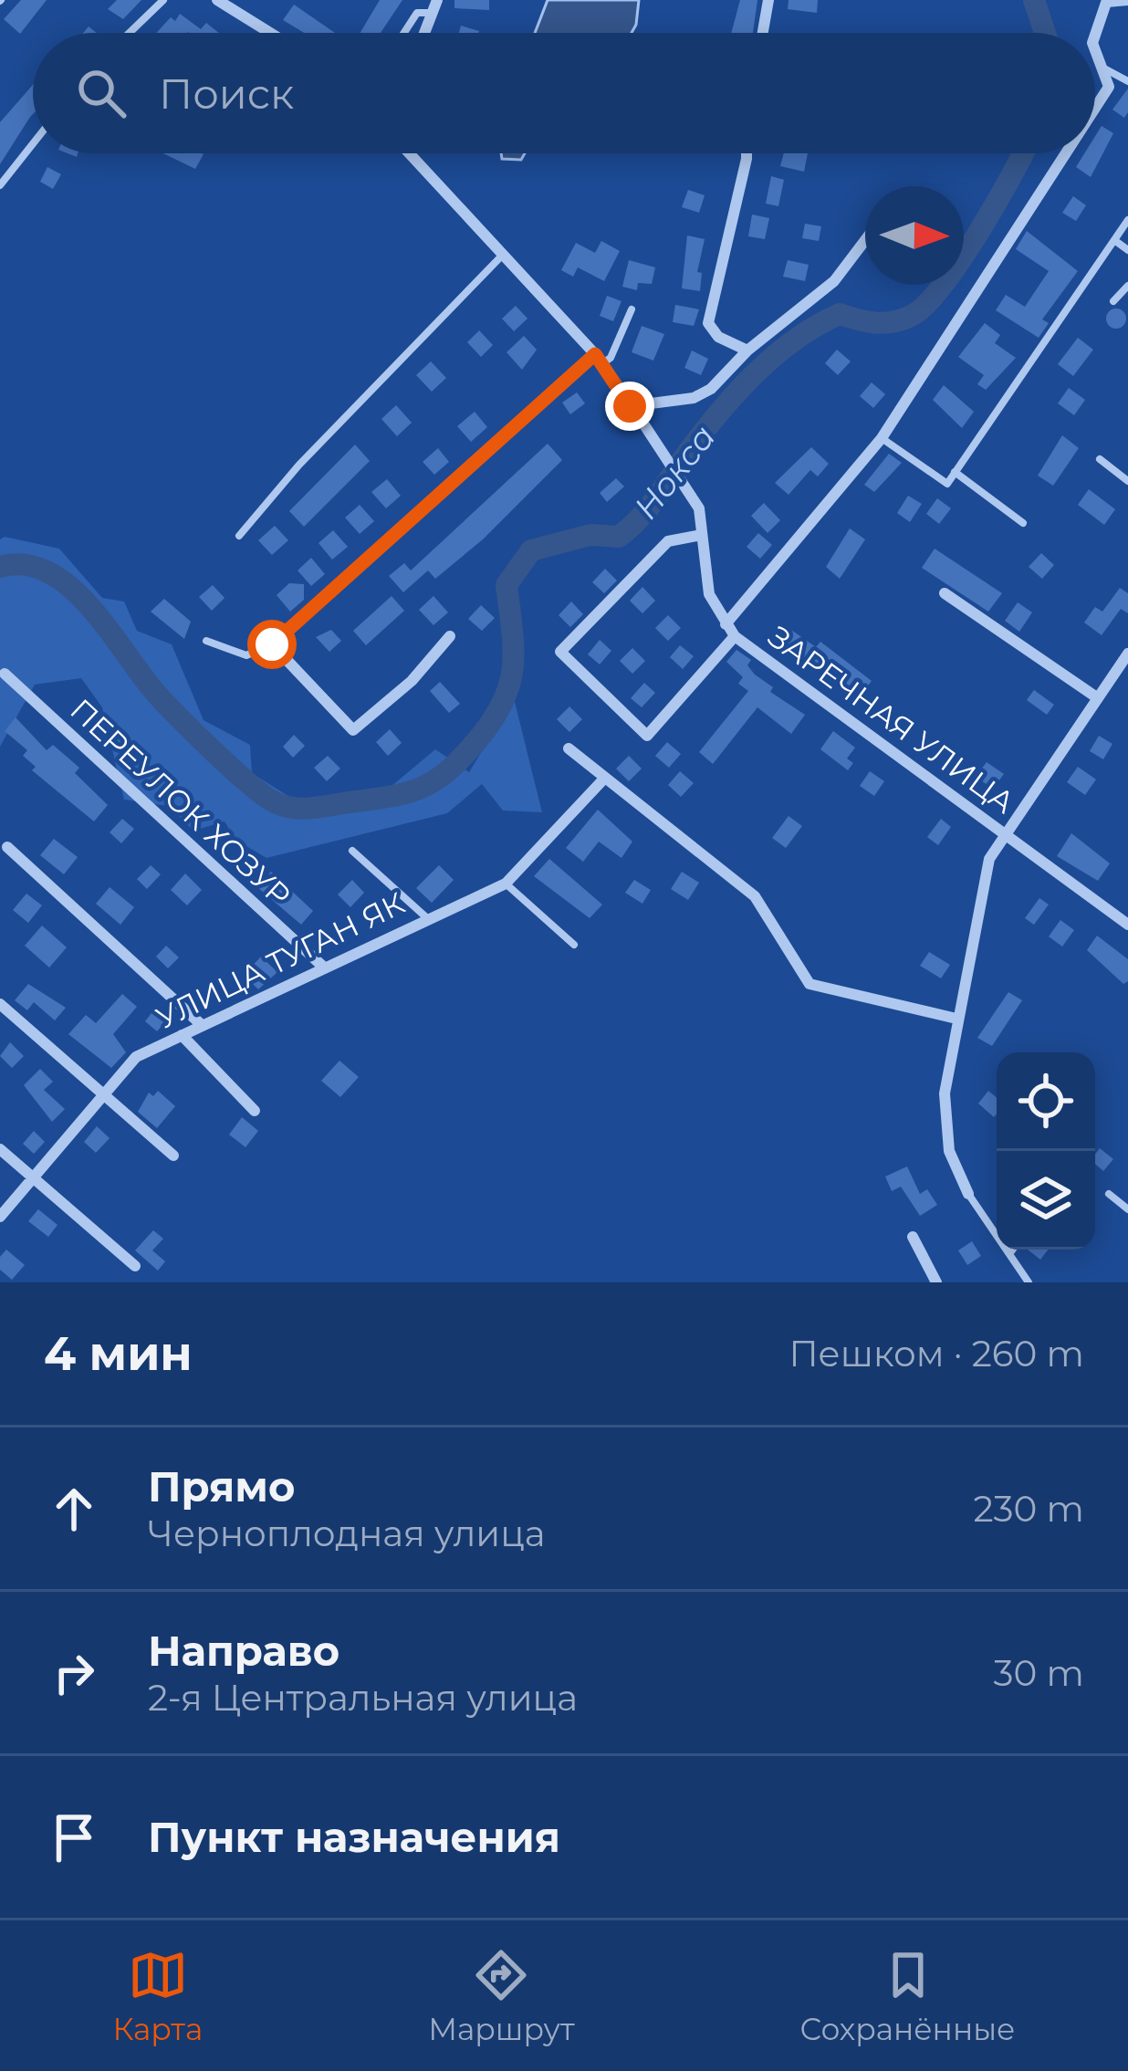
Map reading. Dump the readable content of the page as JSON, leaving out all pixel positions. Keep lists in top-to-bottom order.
{
  "streets": {
    "street": ["ЗАРЕЧНАЯ УЛИЦА", "ПЕРЕУЛОК ХОЗУР", "УЛИЦА ТУГАН ЯК"]
  },
  "crossings": [
    ["ПЕРЕУЛОК ХОЗУР", "УЛИЦА ТУГАН ЯК"]
  ],
  "water": ["Нокса"],
  "north": "right",
  "page": {
    "search": "Поиск",
    "heading": ["4 мин", "Пешком · 260 m"],
    "list": [
      ["Прямо", "Черноплодная улица", "230 m"],
      ["Направо", "2-я Центральная улица", "30 m"],
      "Пункт назначения"
    ],
    "nav": ["Карта", "Маршрут", "Сохранённые"]
  }
}
